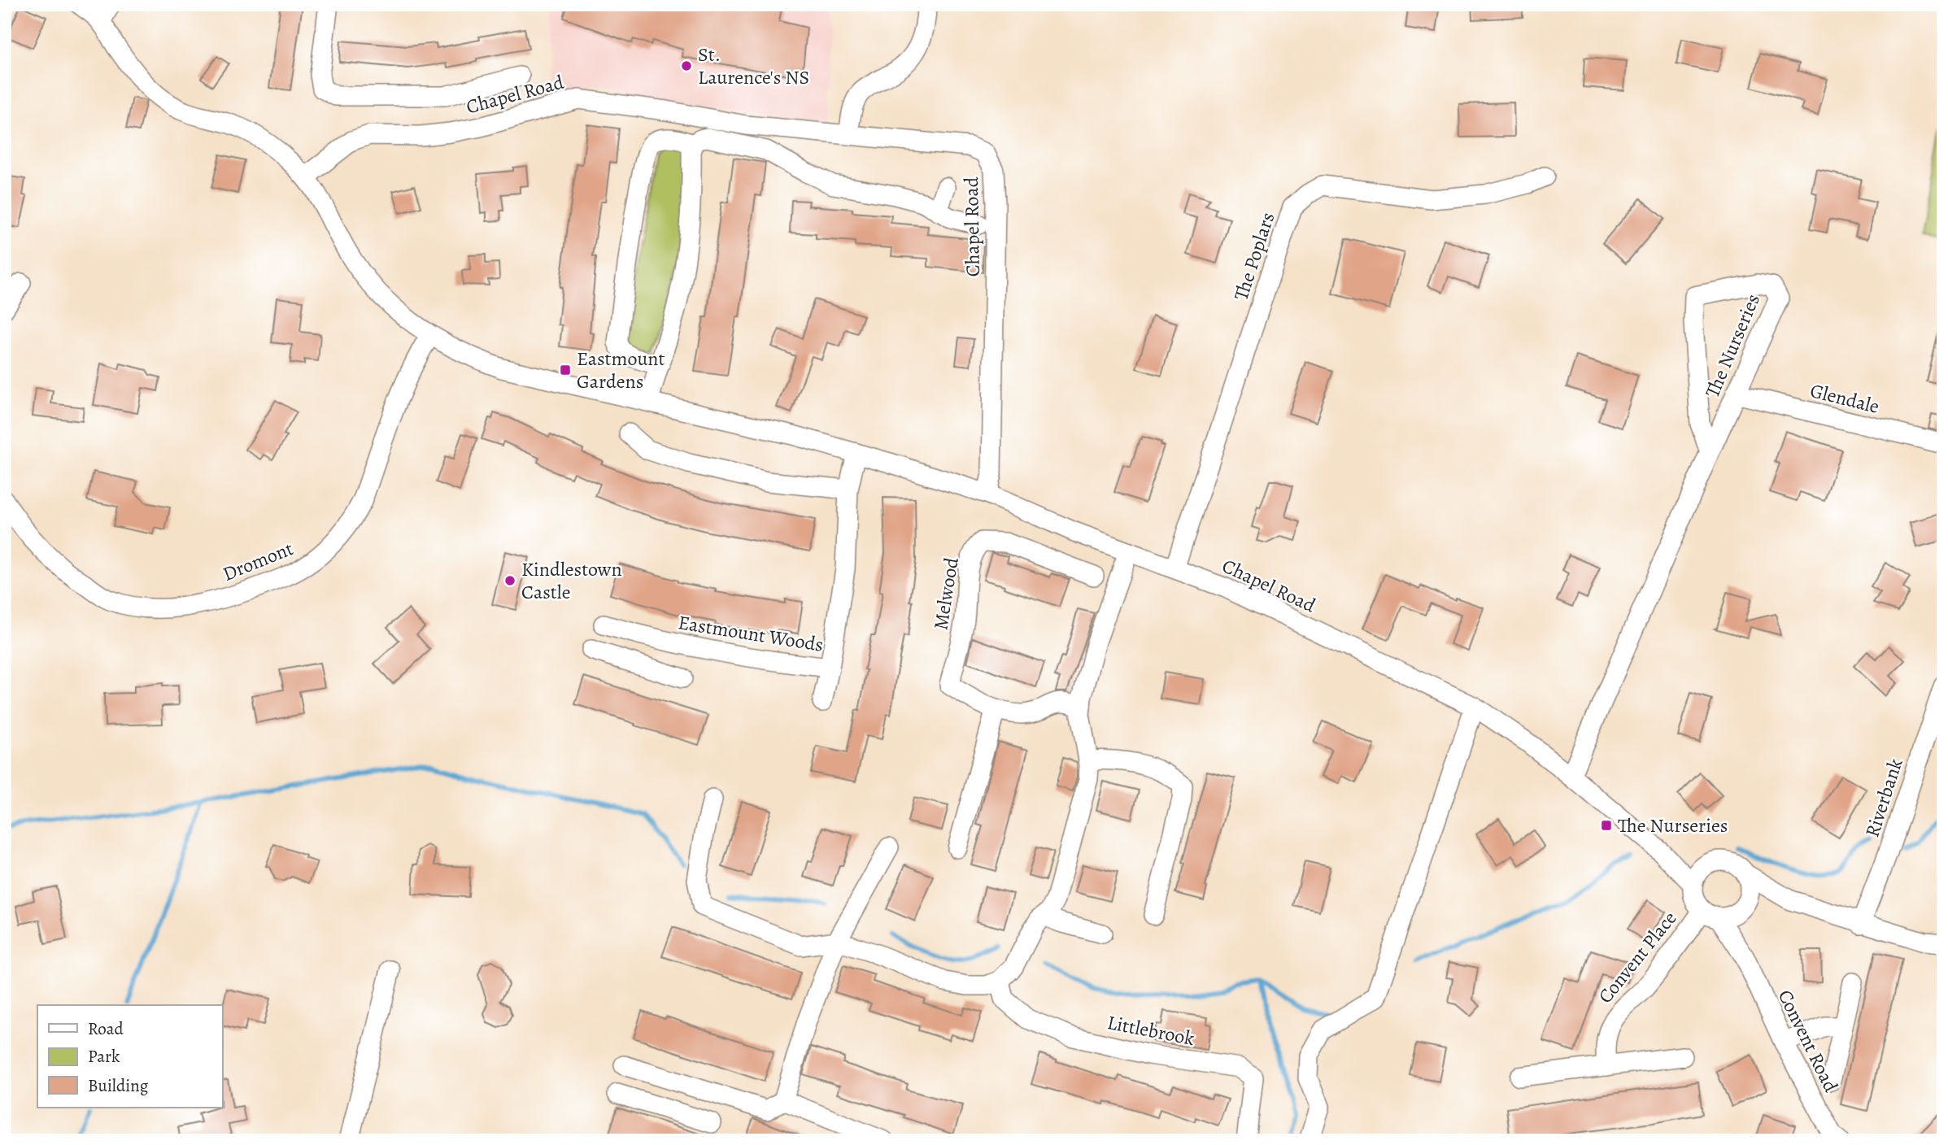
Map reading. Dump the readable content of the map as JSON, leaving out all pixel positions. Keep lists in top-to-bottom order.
{
  "streets": {
    "street": [
      "Chapel Road",
      "The Poplars",
      "The Nurseries",
      "Glendale",
      "Dromont",
      "Melwood",
      "Eastmount Woods",
      "Riverbank",
      "Convent Place",
      "Littlebrook",
      "Convent Road"
    ]
  },
  "crossings": [
    ["Chapel Road", "The Poplars"],
    ["Chapel Road", "The Nurseries"],
    ["Chapel Road", "Convent Place"],
    ["Chapel Road", "Convent Road"],
    ["The Nurseries", "Glendale"],
    ["Convent Place", "Convent Road"]
  ],
  "places": {
    "other": ["St. Laurence's NS", "Kindlestown Castle"],
    "transit": ["Eastmount Gardens", "The Nurseries"]
  },
  "legend": ["Road", "Park", "Building"]
}
